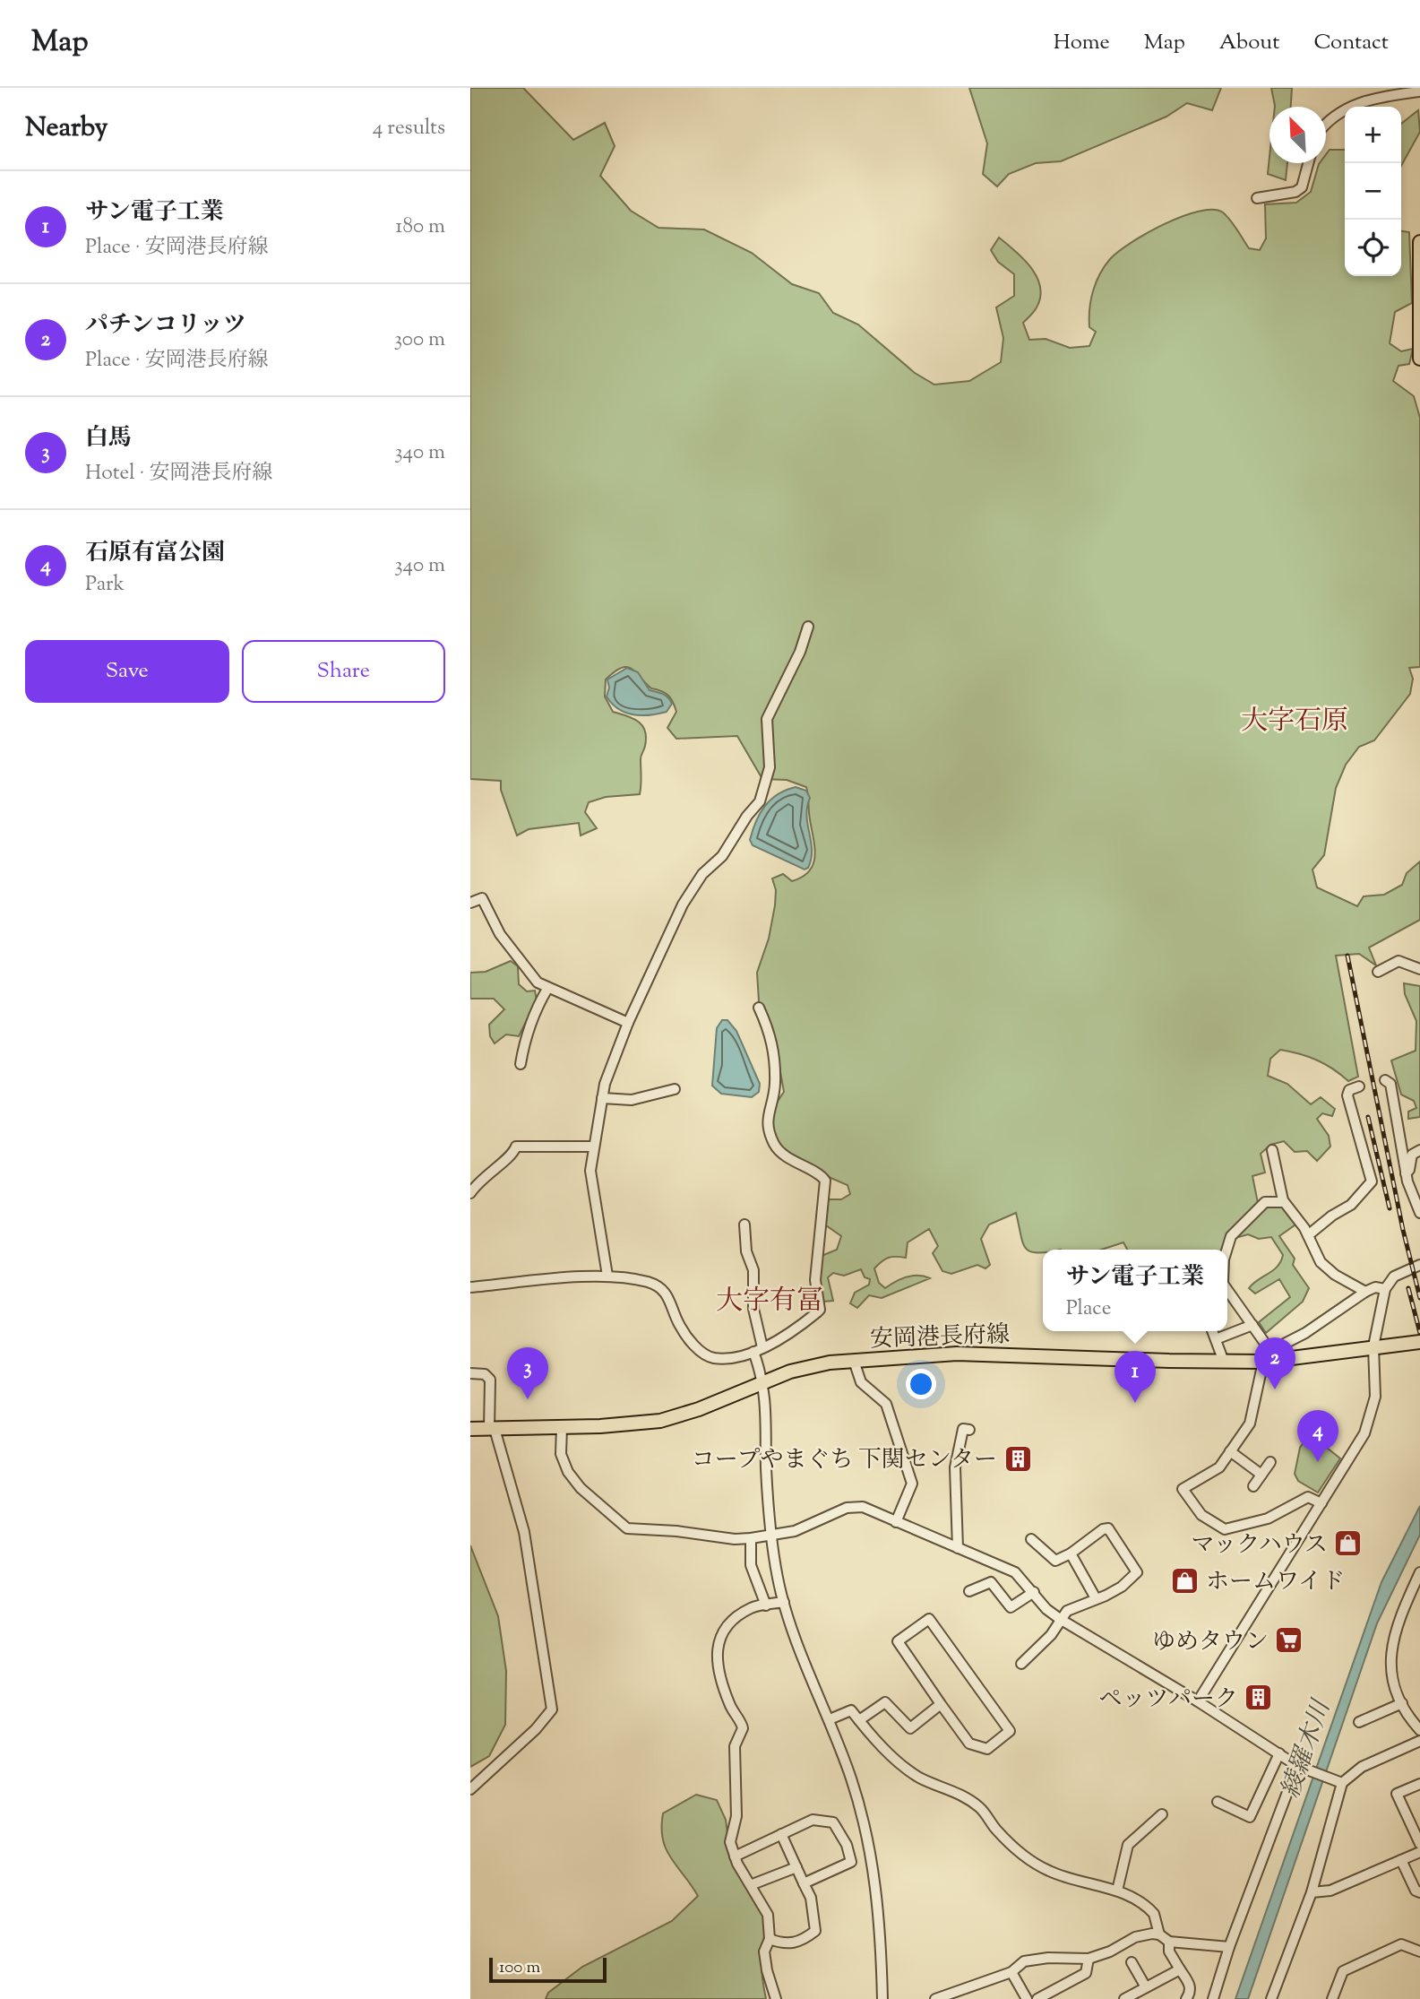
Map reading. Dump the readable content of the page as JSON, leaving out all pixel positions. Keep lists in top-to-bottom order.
{
  "streets": {
    "main road": ["安岡港長府線"]
  },
  "districts": ["大字石原", "大字有冨"],
  "water": ["綾羅木川"],
  "places": {
    "building": ["コープやまぐち 下関センター", "ペッツパーク"],
    "shop": ["マックハウス", "ホームワイド"],
    "supermarket": ["ゆめタウン"]
  },
  "scale_bar": "100 m",
  "north": "top left",
  "page": {
    "header": "Map",
    "nav": [
      "Home",
      "Map",
      "About",
      "Contact"
    ],
    "heading": ["Nearby", "4 results"],
    "map_buttons": ["+", "−"],
    "list": [
      {
        "mark": "1",
        "name": "サン電子工業",
        "note": "Place · 安岡港長府線",
        "value": "180 m"
      },
      {
        "mark": "2",
        "name": "パチンコリッツ",
        "note": "Place · 安岡港長府線",
        "value": "300 m"
      },
      {
        "mark": "3",
        "name": "白馬",
        "note": "Hotel · 安岡港長府線",
        "value": "340 m"
      },
      {
        "mark": "4",
        "name": "石原有富公園",
        "note": "Park",
        "value": "340 m"
      }
    ],
    "buttons": ["Save", "Share"],
    "popup": ["サン電子工業", "Place"],
    "pins": [
      "2",
      "3",
      "1",
      "4"
    ],
    "scale": "100 m"
  }
}
